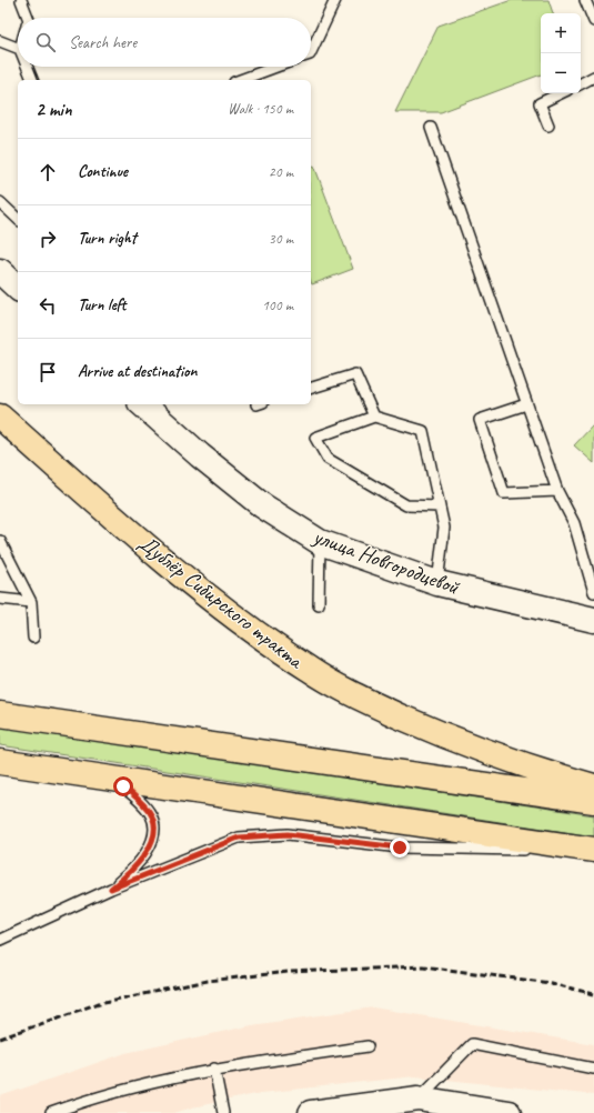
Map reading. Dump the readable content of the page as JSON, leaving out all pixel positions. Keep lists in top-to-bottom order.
{
  "streets": {
    "main road": ["Дублёр Сибирского тракта"],
    "street": ["улица Новгородцевой"]
  },
  "page": {
    "map_buttons": ["+", "−"],
    "search": "Search here",
    "heading": ["2 min", "Walk · 150 m"],
    "list": [
      ["Continue", "20 m"],
      ["Turn right", "30 m"],
      ["Turn left", "100 m"],
      "Arrive at destination"
    ]
  }
}
